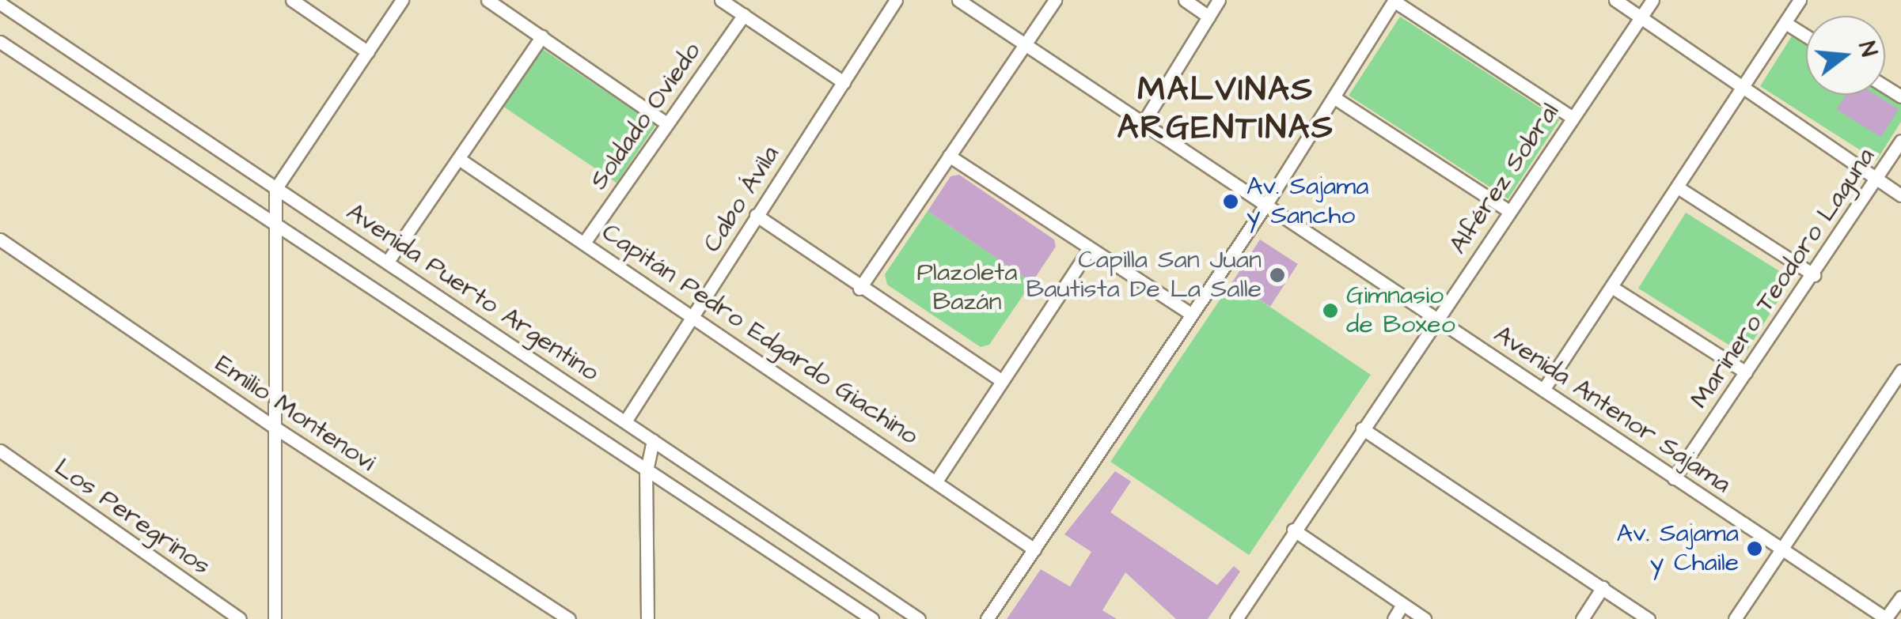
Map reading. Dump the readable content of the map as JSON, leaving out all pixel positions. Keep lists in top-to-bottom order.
{
  "streets": {
    "street": [
      "Soldado Oviedo",
      "Alférez Sobral",
      "Cabo Ávila",
      "Marinero Teodoro Laguna",
      "Avenida Puerto Argentino",
      "Capitán Pedro Edgardo Giachino",
      "Avenida Antenor Sajama",
      "Emilio Montenovi",
      "Los Peregrinos"
    ]
  },
  "crossings": [
    ["Soldado Oviedo", "Capitán Pedro Edgardo Giachino"],
    ["Alférez Sobral", "Avenida Antenor Sajama"],
    ["Cabo Ávila", "Avenida Puerto Argentino"],
    ["Cabo Ávila", "Capitán Pedro Edgardo Giachino"],
    ["Marinero Teodoro Laguna", "Avenida Antenor Sajama"]
  ],
  "districts": ["MALVINAS ARGENTINAS"],
  "parks": ["Plazoleta Bazán"],
  "places": [
    "Av. Sajama y Sancho",
    "Capilla San Juan Bautista De La Salle",
    "Gimnasio de Boxeo",
    "Av. Sajama y Chaile"
  ],
  "north": "right"
}
